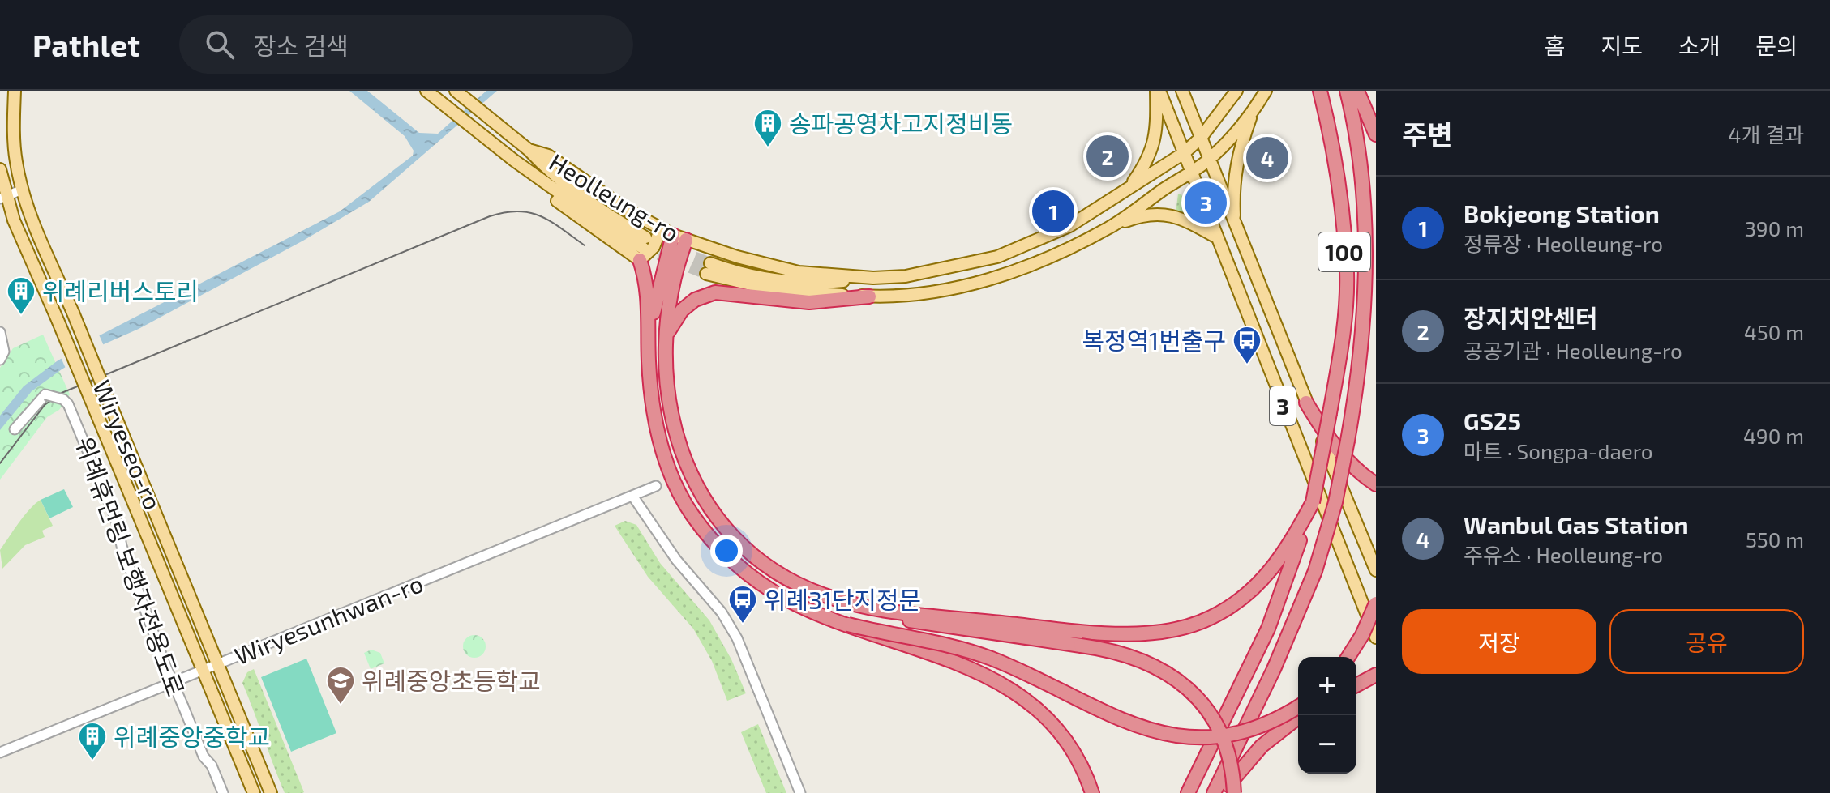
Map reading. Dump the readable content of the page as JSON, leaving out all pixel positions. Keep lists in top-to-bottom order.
{
  "streets": {
    "highway": ["100"],
    "main road": ["Heolleung-ro", "3", "Wiryeseo-ro"],
    "street": ["위례휴먼링 보행자전용도로", "Wiryesunhwan-ro"]
  },
  "crossings": [
    ["Heolleung-ro", "3"],
    ["Wiryeseo-ro", "Wiryesunhwan-ro"]
  ],
  "places": {
    "building": ["송파공영차고지정비동", "위례리버스토리", "위례중앙중학교"],
    "bus stop": ["복정역1번출구", "위례31단지정문"],
    "school or university": ["위례중앙초등학교"]
  },
  "page": {
    "header": "Pathlet",
    "search": "장소 검색",
    "nav": [
      "홈",
      "지도",
      "소개",
      "문의"
    ],
    "heading": ["주변", "4개 결과"],
    "pins": [
      "2",
      "4",
      "3",
      "1"
    ],
    "list": [
      {
        "mark": "1",
        "name": "Bokjeong Station",
        "note": "정류장 · Heolleung-ro",
        "value": "390 m"
      },
      {
        "mark": "2",
        "name": "장지치안센터",
        "note": "공공기관 · Heolleung-ro",
        "value": "450 m"
      },
      {
        "mark": "3",
        "name": "GS25",
        "note": "마트 · Songpa-daero",
        "value": "490 m"
      },
      {
        "mark": "4",
        "name": "Wanbul Gas Station",
        "note": "주유소 · Heolleung-ro",
        "value": "550 m"
      }
    ],
    "buttons": ["저장", "공유"],
    "map_buttons": ["+", "−"]
  }
}
